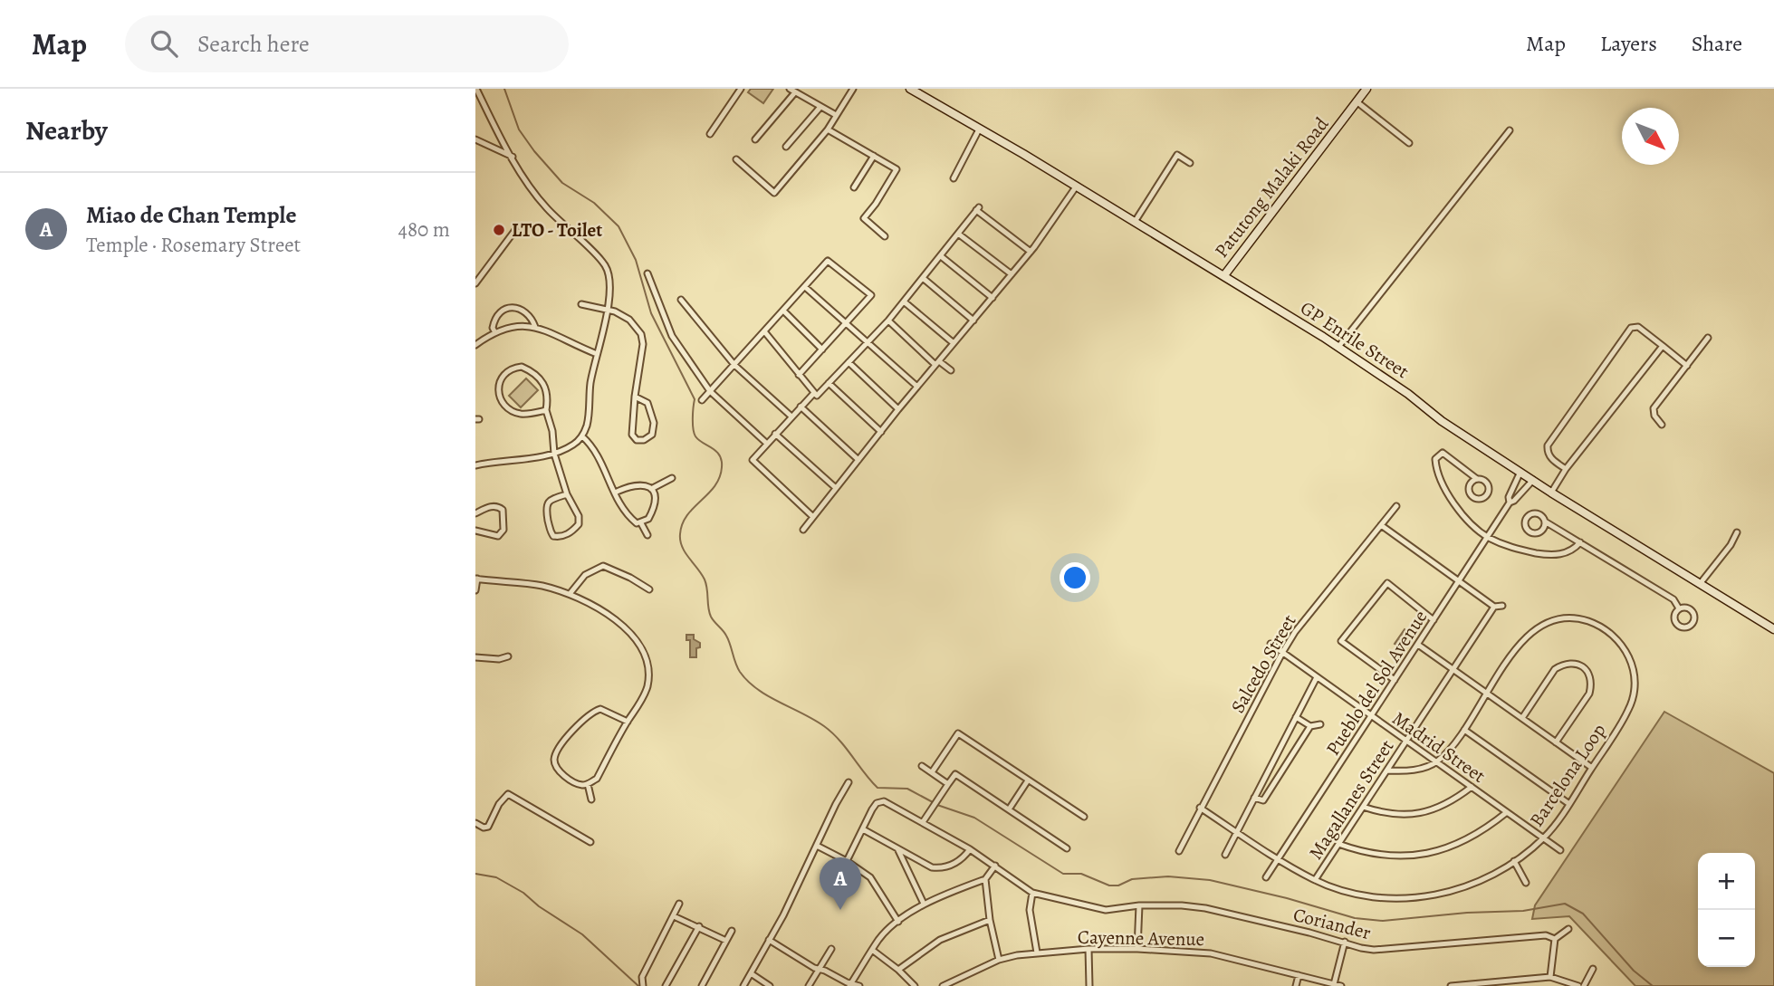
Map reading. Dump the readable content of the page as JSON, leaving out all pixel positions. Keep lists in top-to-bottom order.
{
  "streets": {
    "street": [
      "Patutong Malaki Road",
      "GP Enrile Street",
      "Salcedo Street",
      "Pueblo del Sol Avenue",
      "Madrid Street",
      "Barcelona Loop",
      "Magallanes Street",
      "Coriander",
      "Cayenne Avenue"
    ]
  },
  "crossings": [
    ["Patutong Malaki Road", "GP Enrile Street"],
    ["GP Enrile Street", "Pueblo del Sol Avenue"],
    ["Salcedo Street", "Madrid Street"],
    ["Salcedo Street", "Barcelona Loop"],
    ["Pueblo del Sol Avenue", "Madrid Street"],
    ["Pueblo del Sol Avenue", "Barcelona Loop"],
    ["Madrid Street", "Barcelona Loop"],
    ["Madrid Street", "Magallanes Street"],
    ["Barcelona Loop", "Magallanes Street"]
  ],
  "places": ["LTO - Toilet"],
  "north": "bottom right",
  "page": {
    "header": "Map",
    "search": "Search here",
    "nav": ["Map", "Layers", "Share"],
    "heading": "Nearby",
    "list": [
      {
        "mark": "A",
        "name": "Miao de Chan Temple",
        "note": "Temple · Rosemary Street",
        "value": "480 m"
      }
    ],
    "map_buttons": ["+", "−"],
    "pins": "A"
  }
}
